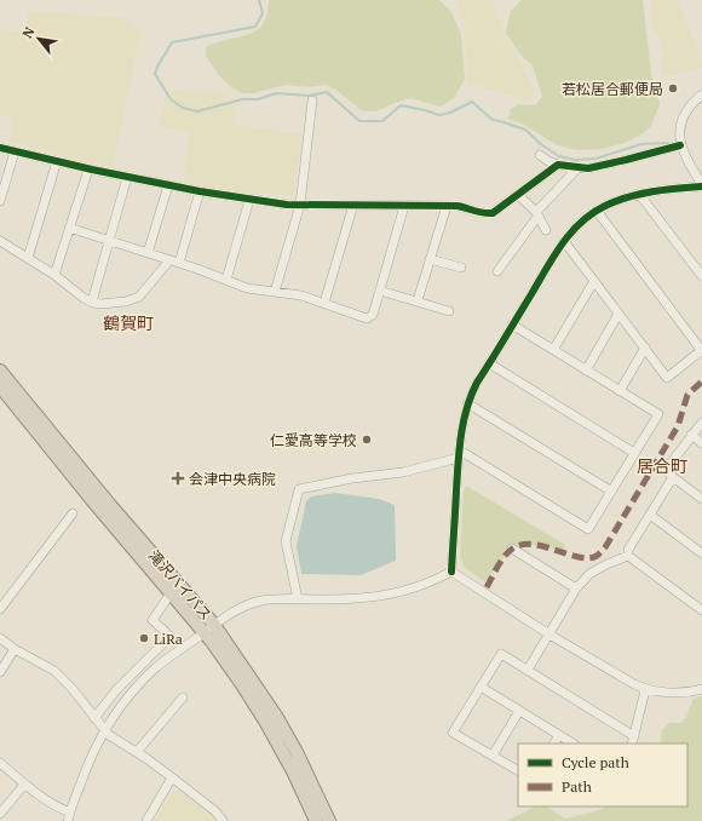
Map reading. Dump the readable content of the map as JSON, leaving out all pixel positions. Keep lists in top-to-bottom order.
{
  "streets": {
    "highway": ["滝沢バイパス"]
  },
  "districts": ["鶴賀町", "居合町"],
  "places": {
    "other": ["若松居合郵便局", "仁愛高等学校", "LiRa"],
    "health": ["会津中央病院"]
  },
  "legend": ["Cycle path", "Path"],
  "north": "top left"
}
